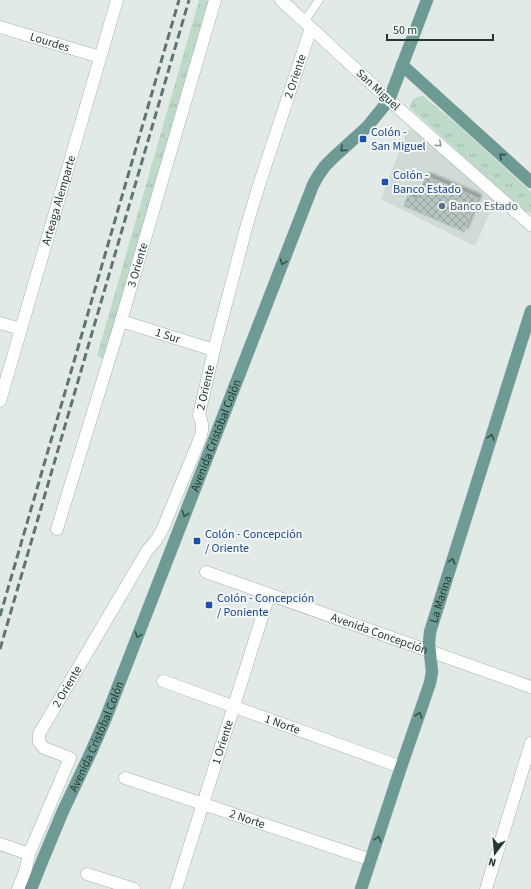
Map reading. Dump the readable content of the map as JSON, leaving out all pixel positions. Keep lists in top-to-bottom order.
{
  "streets": {
    "main road": ["Avenida Cristóbal Colón", "La Marina"],
    "street": [
      "Lourdes",
      "2 Oriente",
      "San Miguel",
      "Arteaga Alemparte",
      "3 Oriente",
      "1 Sur",
      "Avenida Concepción",
      "1 Norte",
      "1 Oriente",
      "2 Norte"
    ]
  },
  "crossings": [
    ["Lourdes", "Arteaga Alemparte"],
    ["2 Oriente", "San Miguel"],
    ["2 Oriente", "1 Sur"],
    ["San Miguel", "Avenida Cristóbal Colón"],
    ["3 Oriente", "1 Sur"],
    ["La Marina", "Avenida Concepción"],
    ["La Marina", "1 Norte"],
    ["La Marina", "2 Norte"],
    ["Avenida Concepción", "1 Oriente"],
    ["1 Norte", "1 Oriente"],
    ["1 Oriente", "2 Norte"]
  ],
  "one_way": ["San Miguel", "Avenida Cristóbal Colón", "La Marina"],
  "places": {
    "transit": [
      "Colón - San Miguel",
      "Colón - Banco Estado",
      "Colón - Concepción / Oriente",
      "Colón - Concepción / Poniente"
    ],
    "other": ["Banco Estado"]
  },
  "scale_bar": "50 m",
  "north": "bottom"
}
